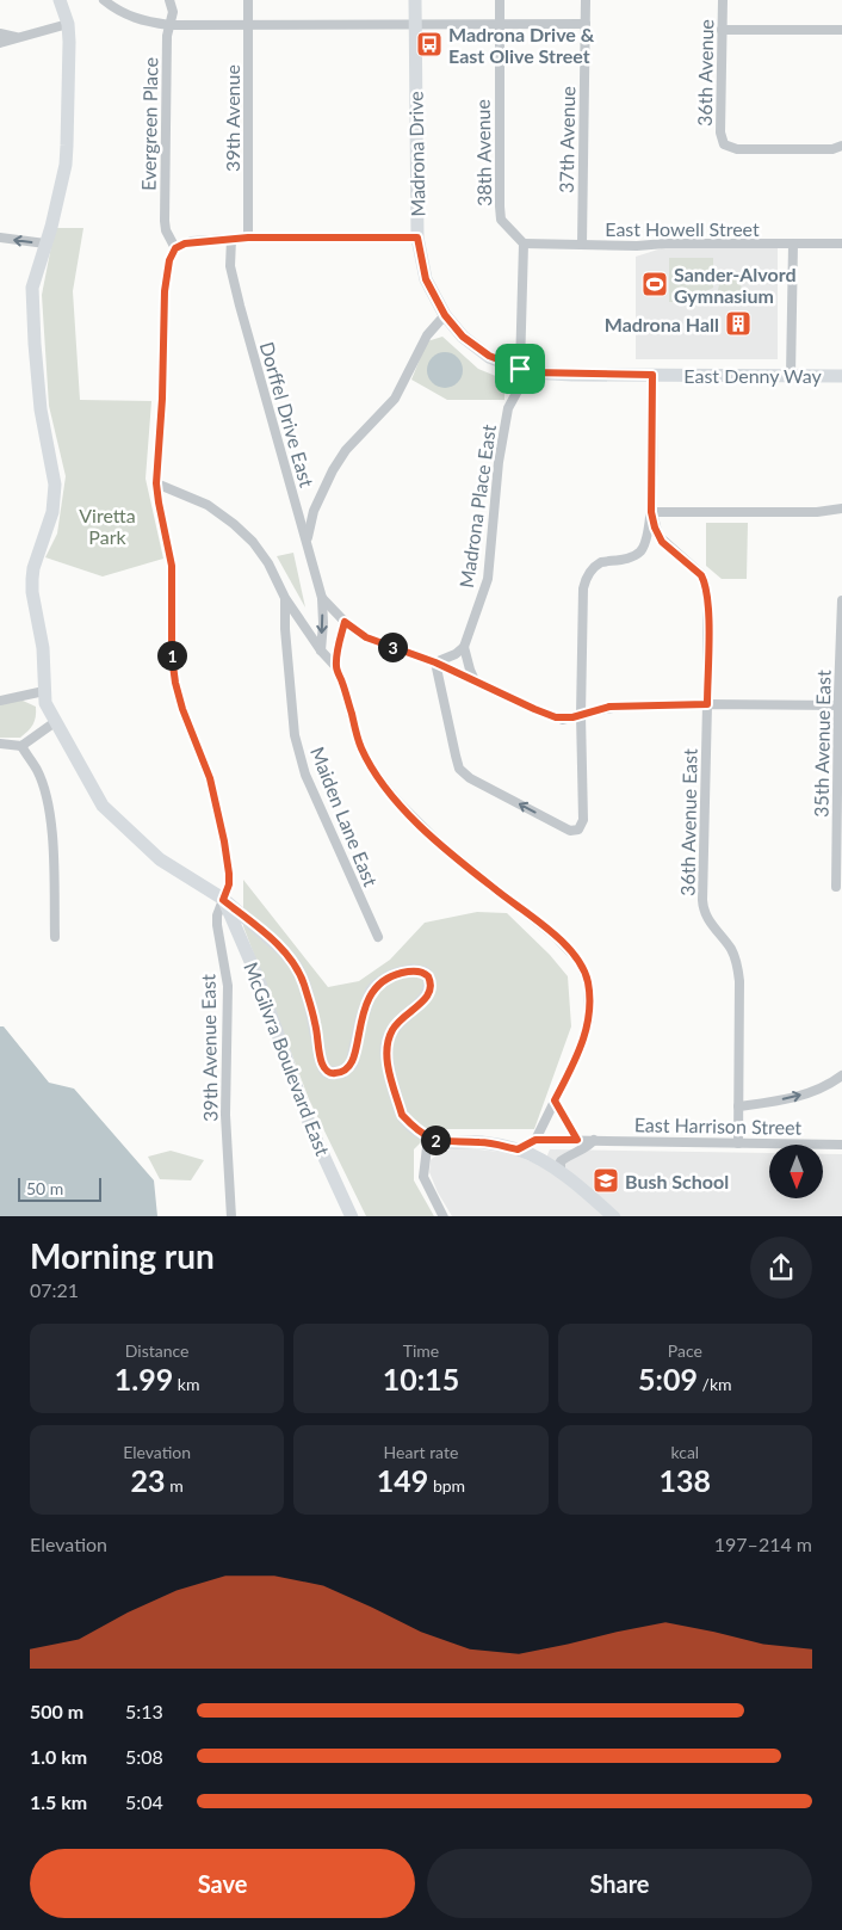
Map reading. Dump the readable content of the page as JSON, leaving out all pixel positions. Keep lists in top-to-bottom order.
{
  "streets": {
    "street": [
      "36th Avenue",
      "39th Avenue",
      "Evergreen Place",
      "37th Avenue",
      "38th Avenue",
      "Madrona Drive",
      "East Howell Street",
      "East Denny Way",
      "Dorffel Drive East",
      "Madrona Place East",
      "35th Avenue East",
      "Maiden Lane East",
      "36th Avenue East",
      "39th Avenue East",
      "McGilvra Boulevard East",
      "East Harrison Street"
    ]
  },
  "crossings": [
    ["Evergreen Place", "39th Avenue East"],
    ["37th Avenue", "East Howell Street"],
    ["38th Avenue", "East Howell Street"],
    ["Madrona Drive", "East Denny Way"],
    ["Madrona Drive", "Madrona Place East"],
    ["East Denny Way", "Madrona Place East"],
    ["Dorffel Drive East", "35th Avenue East"],
    ["Dorffel Drive East", "36th Avenue East"],
    ["36th Avenue East", "East Harrison Street"],
    ["39th Avenue East", "McGilvra Boulevard East"]
  ],
  "parks": ["Viretta Park"],
  "places": {
    "bus stop": ["Madrona Drive & East Olive Street"],
    "sports": ["Sander-Alvord Gymnasium"],
    "building": ["Madrona Hall"],
    "school or university": ["Bush School"]
  },
  "scale_bar": "50 m",
  "north": "bottom",
  "page": {
    "pins": ["3", "1", "2"],
    "scale": "50 m",
    "heading": ["Morning run", "07:21"],
    "stats": [
      ["Distance", "1.99 km"],
      ["Time", "10:15"],
      ["Pace", "5:09 /km"],
      ["Elevation", "23 m"],
      ["Heart rate", "149 bpm"],
      ["kcal", "138"]
    ],
    "chart": ["Elevation", "197–214 m"],
    "list": [
      {
        "name": "500 m",
        "note": "5:13"
      },
      {
        "name": "1.0 km",
        "note": "5:08"
      },
      {
        "name": "1.5 km",
        "note": "5:04"
      }
    ],
    "buttons": ["Save", "Share"]
  }
}
